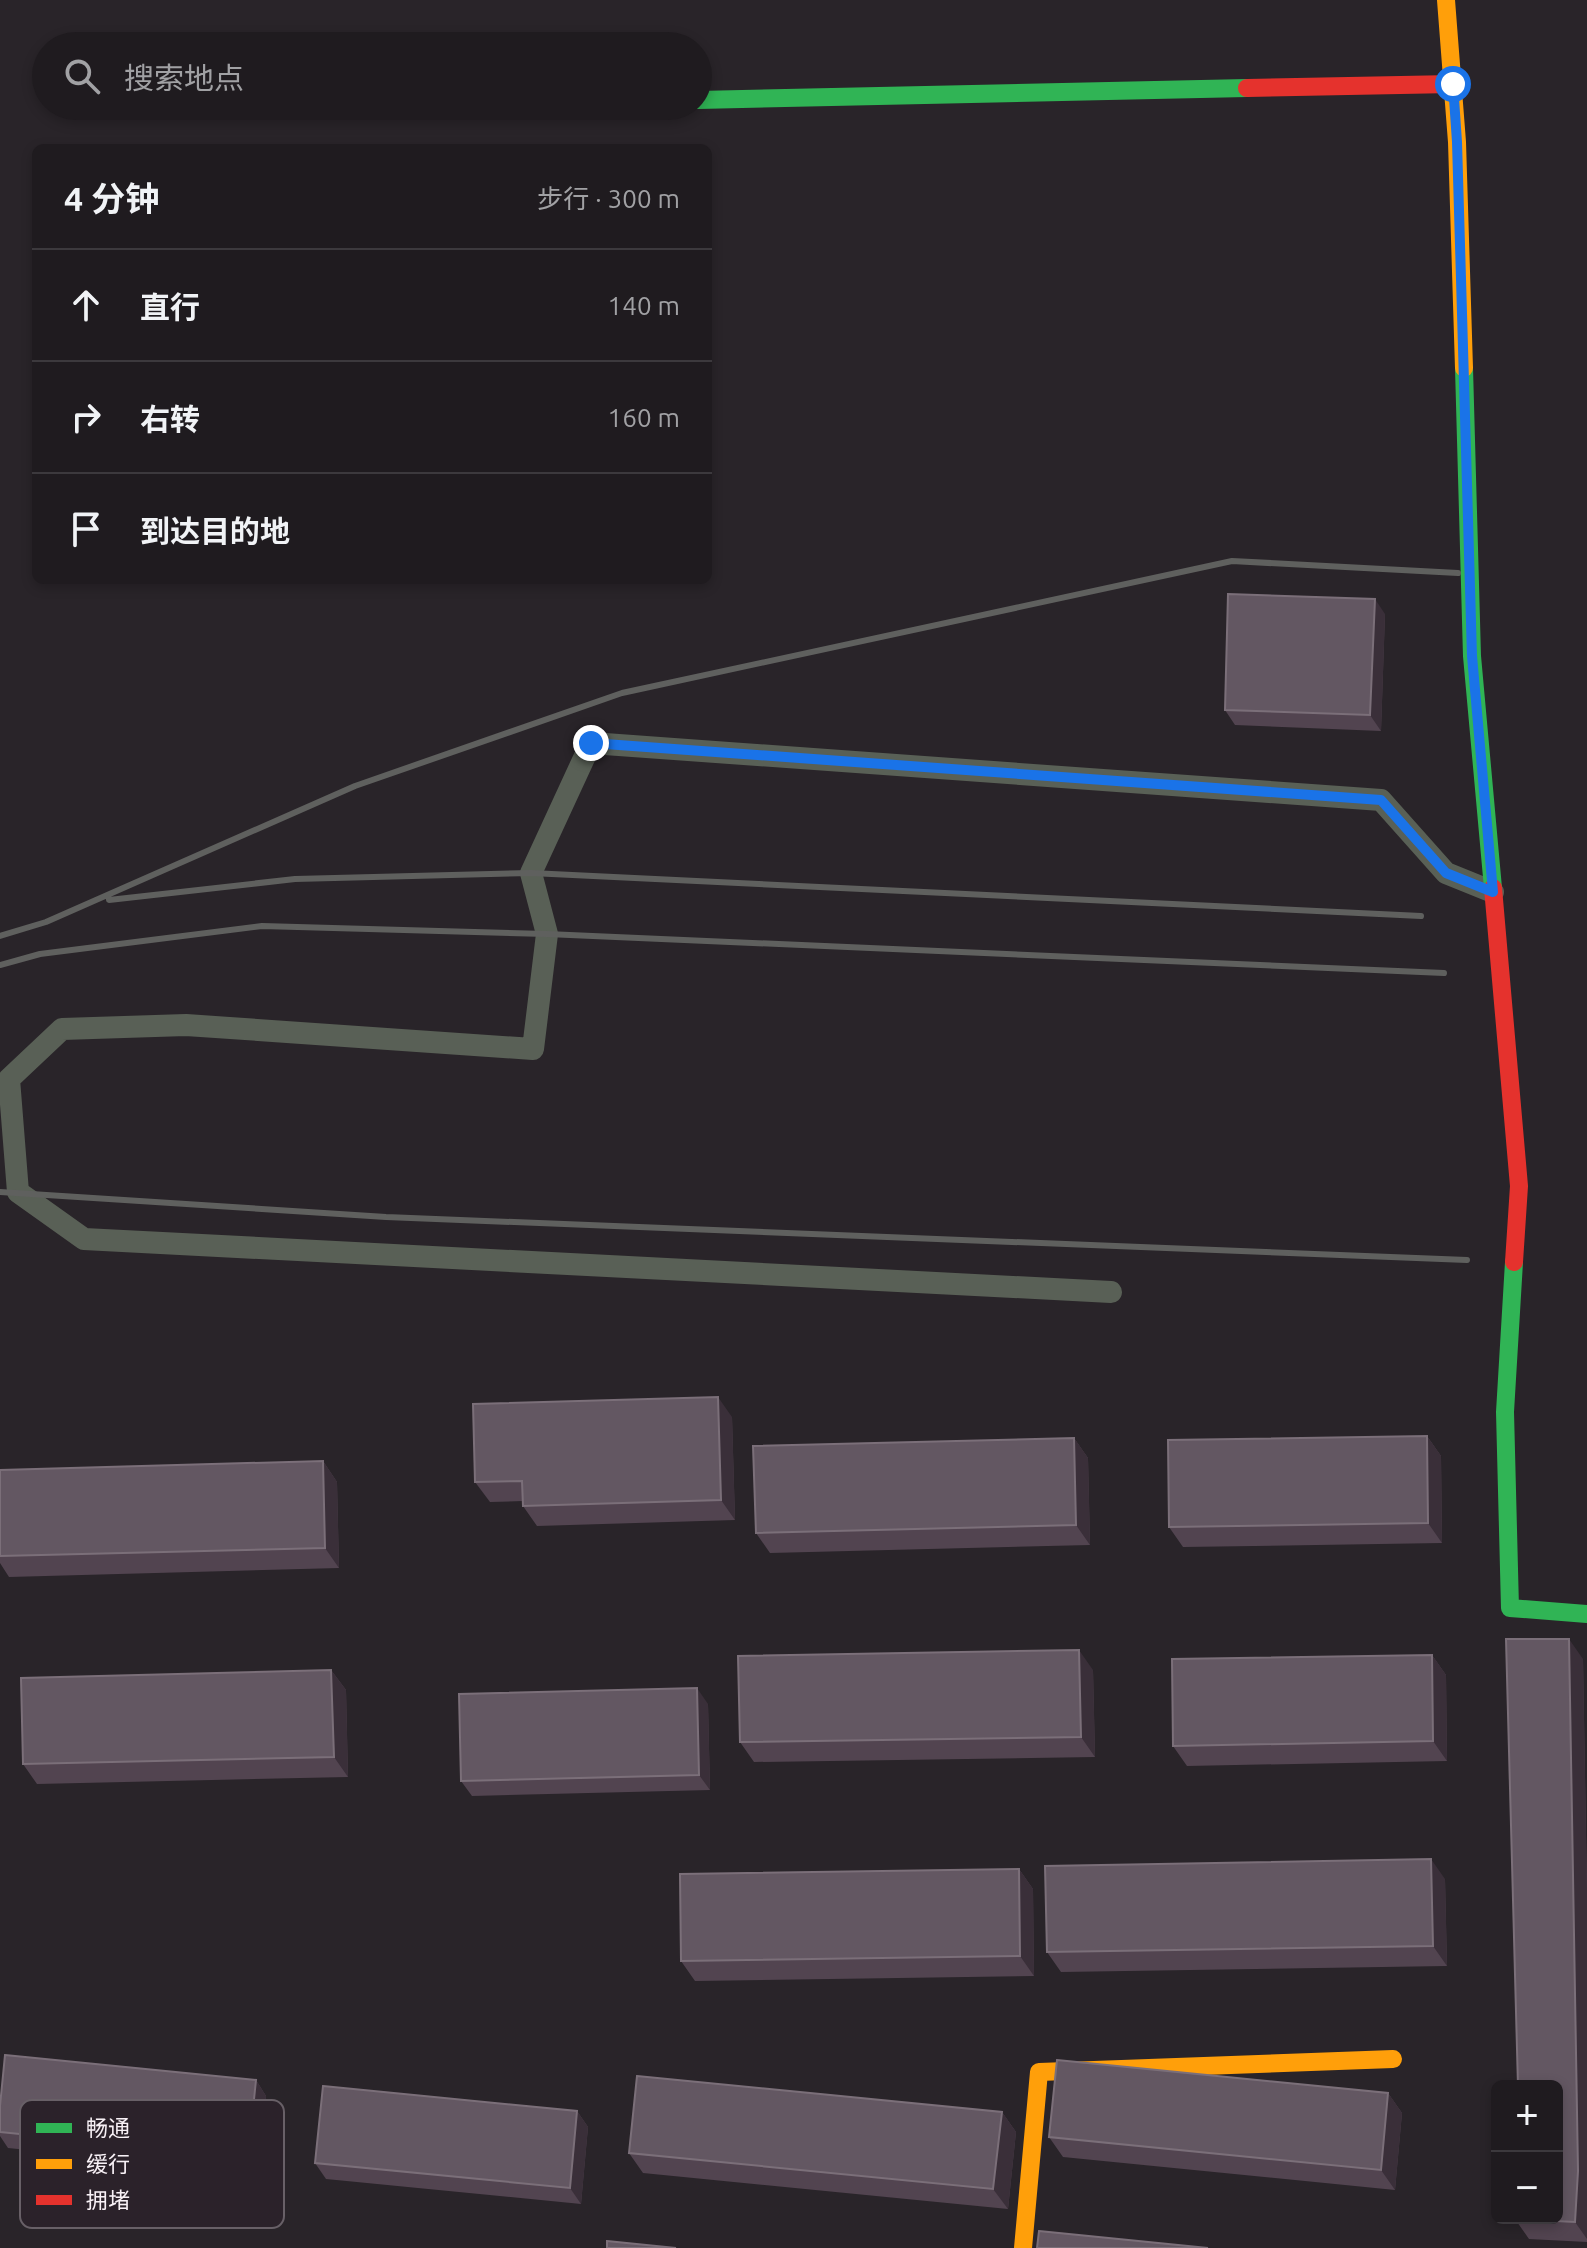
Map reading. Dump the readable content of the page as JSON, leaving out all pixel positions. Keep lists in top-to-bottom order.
{
  "legend": ["畅通", "缓行", "拥堵"],
  "page": {
    "search": "搜索地点",
    "heading": ["4 分钟", "步行 · 300 m"],
    "list": [
      ["直行", "140 m"],
      ["右转", "160 m"],
      "到达目的地"
    ],
    "map_buttons": ["+", "−"]
  }
}
